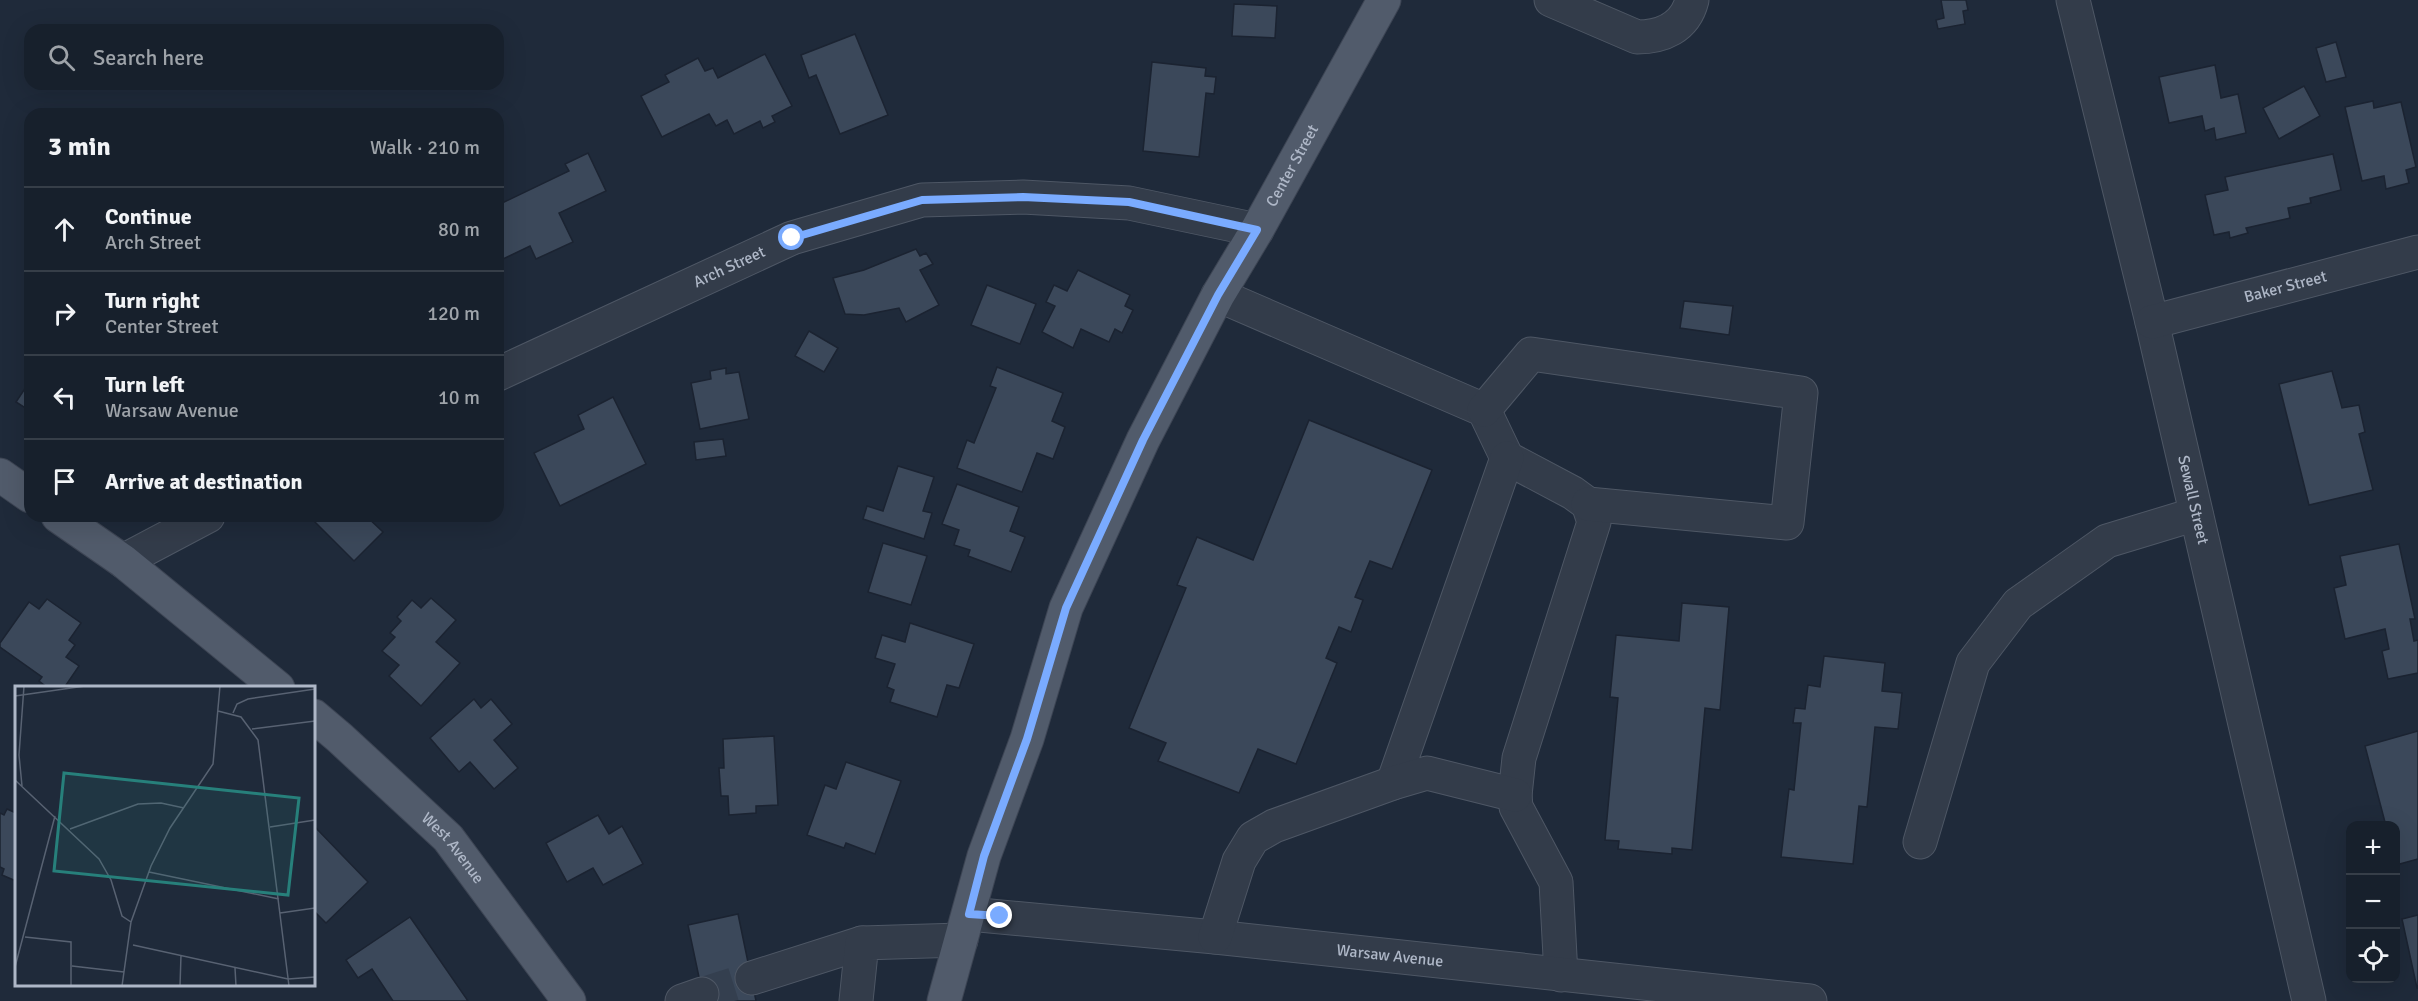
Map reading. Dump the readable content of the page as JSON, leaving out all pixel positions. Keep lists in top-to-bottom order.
{
  "streets": {
    "main road": ["Center Street", "West Avenue"],
    "street": [
      "Arch Street",
      "Baker Street",
      "Sewall Street",
      "Warsaw Avenue"
    ]
  },
  "crossings": [
    ["Center Street", "Arch Street"],
    ["Center Street", "Warsaw Avenue"],
    ["Baker Street", "Sewall Street"]
  ],
  "page": {
    "search": "Search here",
    "heading": ["3 min", "Walk · 210 m"],
    "list": [
      ["Continue", "Arch Street", "80 m"],
      ["Turn right", "Center Street", "120 m"],
      ["Turn left", "Warsaw Avenue", "10 m"],
      "Arrive at destination"
    ],
    "map_buttons": ["+", "−"]
  }
}
